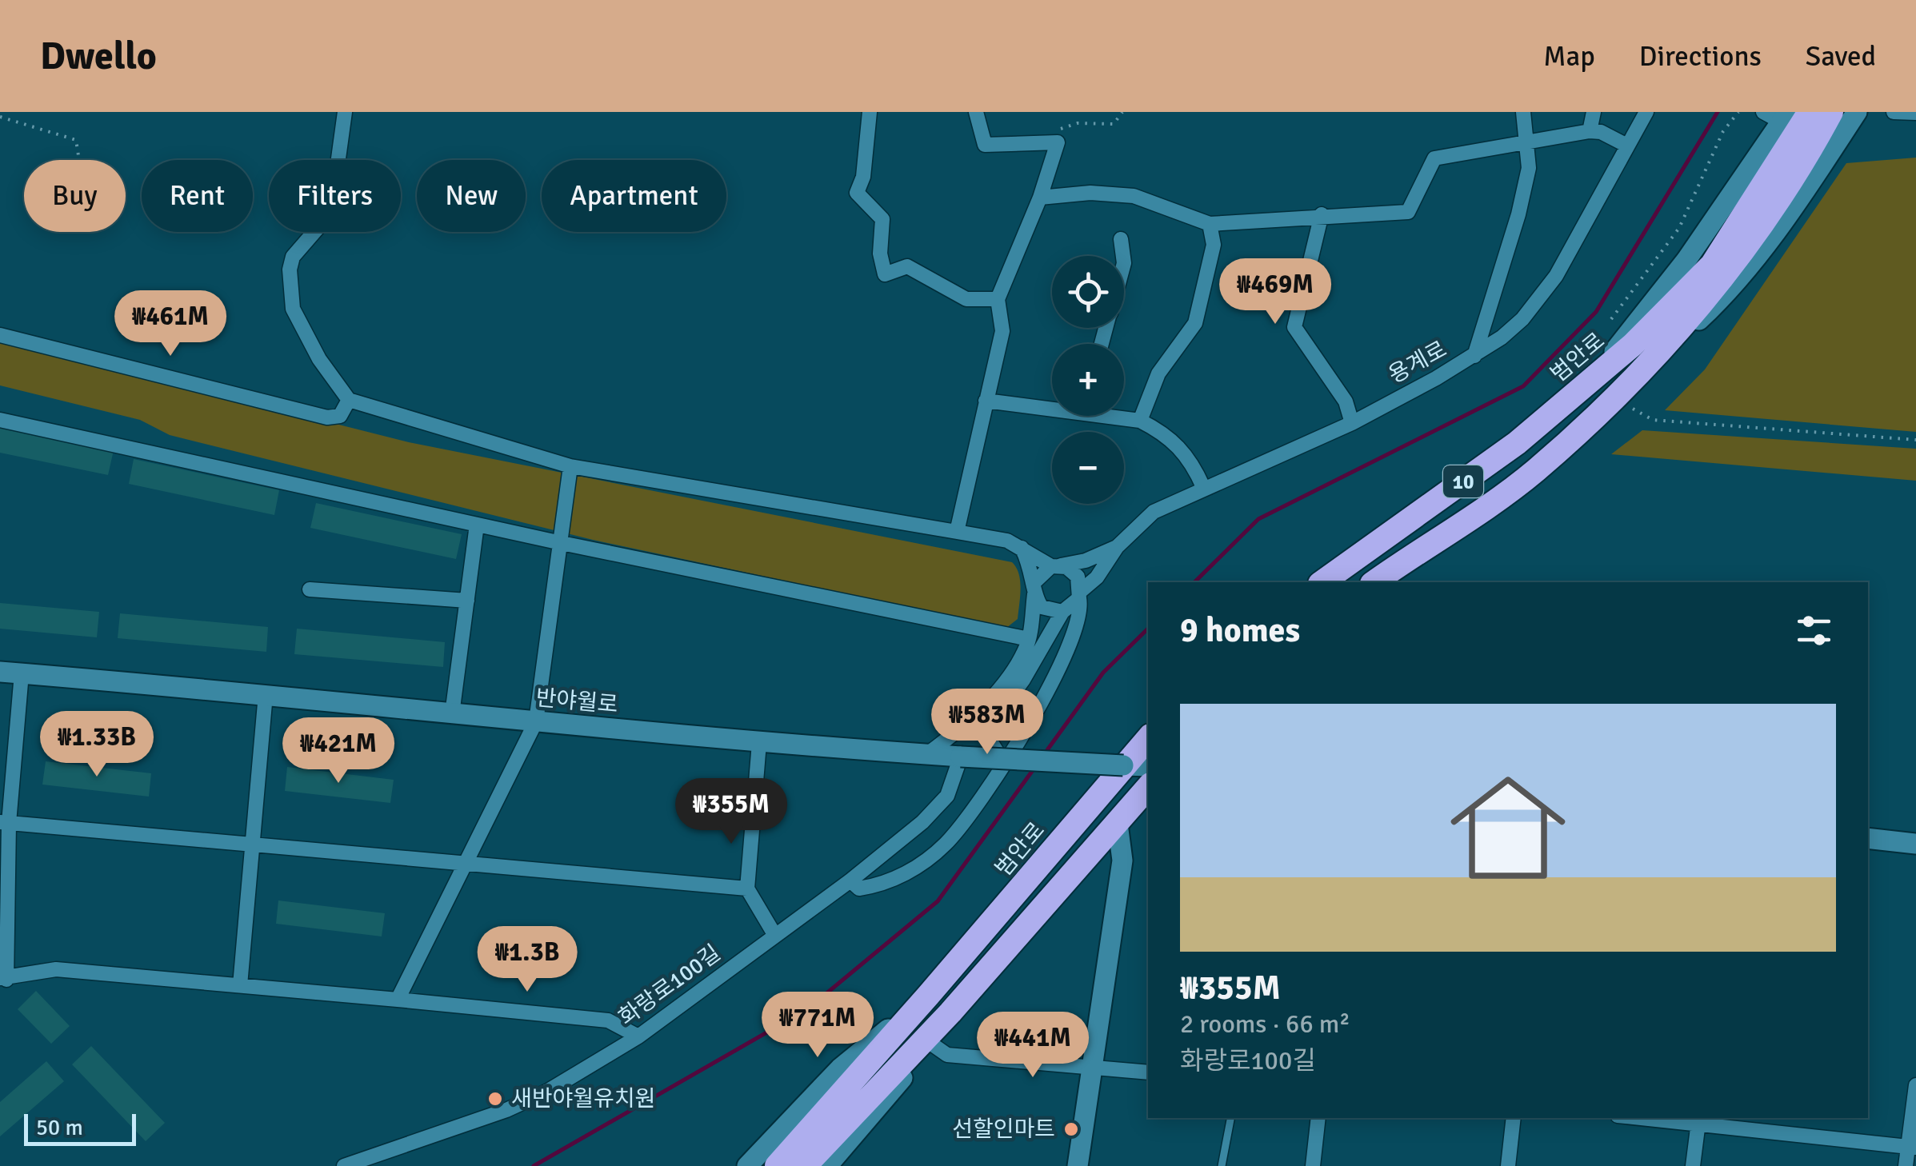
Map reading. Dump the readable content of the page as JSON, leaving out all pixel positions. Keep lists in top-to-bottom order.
{
  "streets": {
    "highway": ["범안로", "10"],
    "main road": ["반야월로"],
    "street": ["용계로", "화랑로100길"]
  },
  "crossings": [
    ["범안로", "반야월로"],
    ["반야월로", "화랑로100길"]
  ],
  "places": ["새반야월유치원", "선할인마트"],
  "scale_bar": "50 m",
  "page": {
    "header": "Dwello",
    "nav": ["Map", "Directions", "Saved"],
    "chip": [
      "Buy",
      "Rent",
      "Filters",
      "New",
      "Apartment"
    ],
    "map_buttons": ["+", "−"],
    "price": [
      "₩469M",
      "₩461M",
      "₩583M",
      "₩1.33B",
      "₩421M",
      "₩355M",
      "₩1.3B",
      "₩771M",
      "₩441M"
    ],
    "heading": "9 homes",
    "list": [
      {
        "name": "₩355M",
        "note": "2 rooms · 66 m² · 화랑로100길"
      }
    ],
    "scale": "50 m"
  }
}
